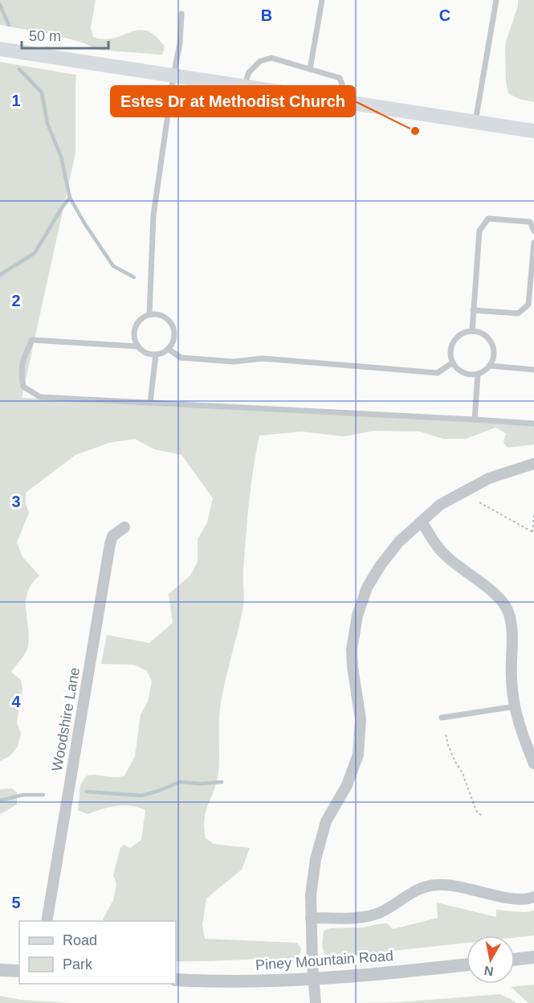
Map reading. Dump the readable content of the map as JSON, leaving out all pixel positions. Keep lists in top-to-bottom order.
{
  "streets": {
    "street": ["Woodshire Lane", "Piney Mountain Road"]
  },
  "places": ["Estes Dr at Methodist Church"],
  "legend": ["Road", "Park"],
  "scale_bar": "50 m",
  "north": "bottom",
  "grid": {
    "columns": ["B", "C"],
    "rows": [
      "1",
      "2",
      "3",
      "4",
      "5"
    ]
  }
}
